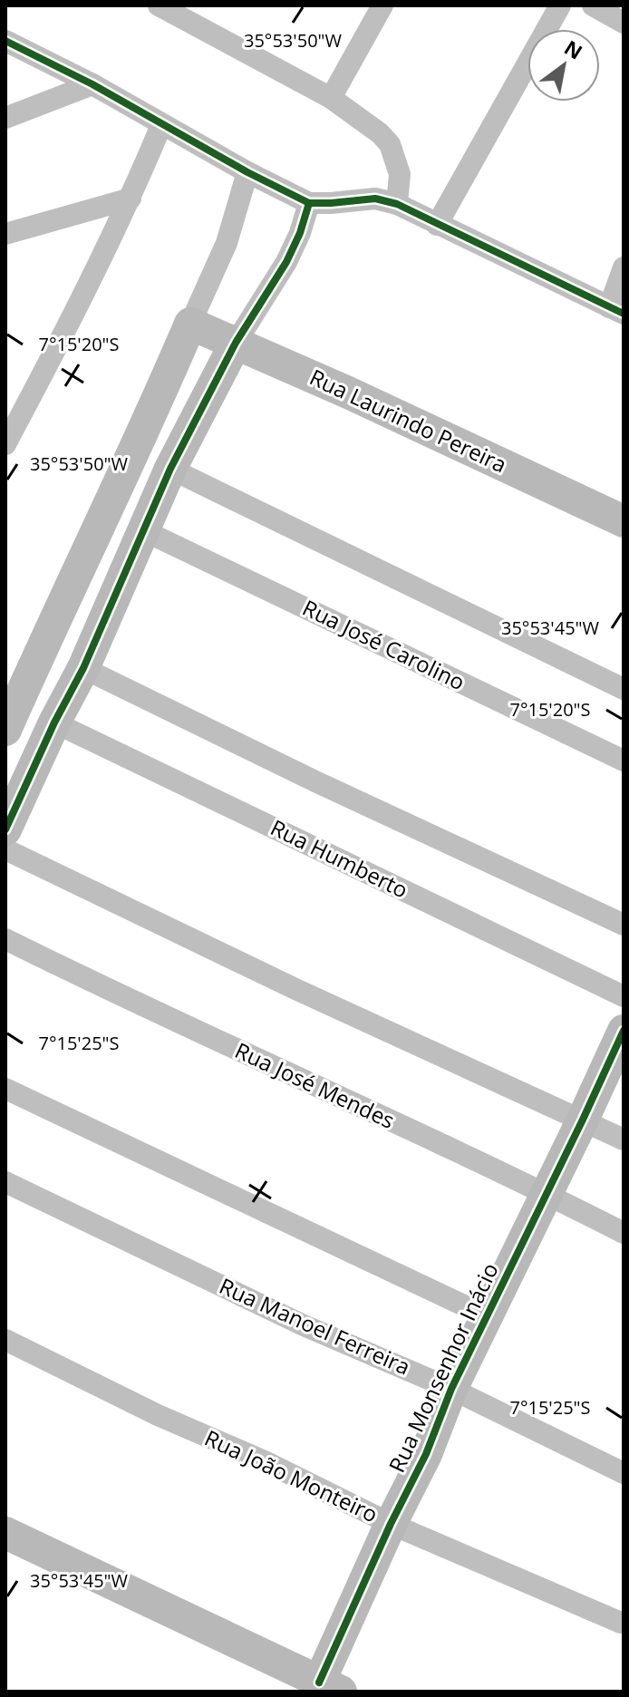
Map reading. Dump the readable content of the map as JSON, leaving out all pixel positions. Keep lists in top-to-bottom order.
{
  "streets": {
    "street": [
      "Rua Laurindo Pereira",
      "Rua José Carolino",
      "Rua Humberto",
      "Rua José Mendes",
      "Rua Manoel Ferreira",
      "Rua Monsenhor Inácio",
      "Rua João Monteiro"
    ]
  },
  "crossings": [
    ["Rua José Mendes", "Rua Monsenhor Inácio"],
    ["Rua Manoel Ferreira", "Rua Monsenhor Inácio"],
    ["Rua Monsenhor Inácio", "Rua João Monteiro"]
  ],
  "north": "top right",
  "coordinates": [
    "35°53'50\"W",
    "7°15'20\"S",
    "35°53'45\"W",
    "7°15'25\"S"
  ]
}
